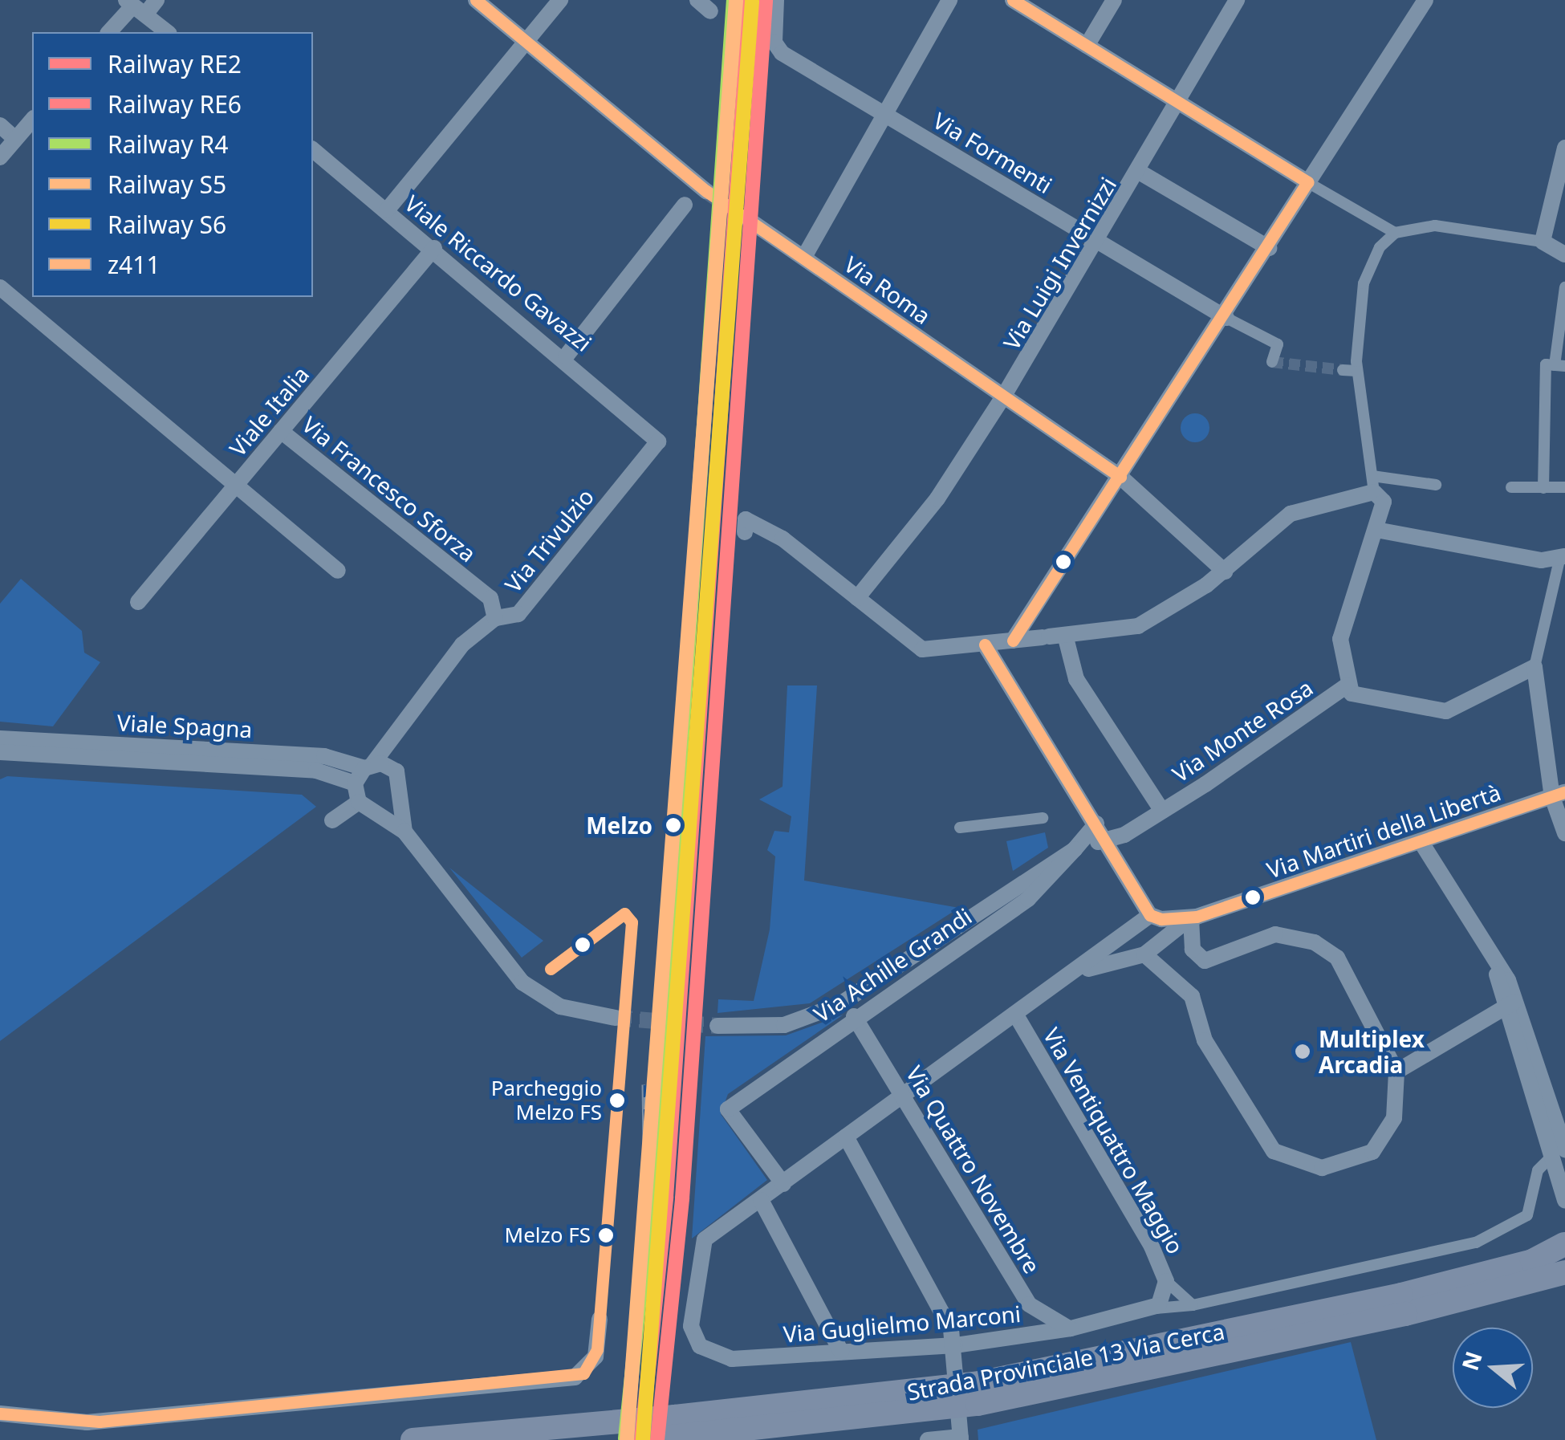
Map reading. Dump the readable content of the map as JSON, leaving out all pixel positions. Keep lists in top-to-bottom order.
{
  "streets": {
    "main road": ["Strada Provinciale 13 Via Cerca"],
    "street": [
      "Via Formenti",
      "Via Luigi Invernizzi",
      "Viale Riccardo Gavazzi",
      "Via Roma",
      "Viale Italia",
      "Via Francesco Sforza",
      "Via Trivulzio",
      "Viale Spagna",
      "Via Monte Rosa",
      "Via Martiri della Libertà",
      "Via Achille Grandi",
      "Via Ventiquattro Maggio",
      "Via Quattro Novembre",
      "Via Guglielmo Marconi"
    ]
  },
  "crossings": [
    ["Via Formenti", "Via Luigi Invernizzi"],
    ["Via Luigi Invernizzi", "Via Roma"],
    ["Viale Riccardo Gavazzi", "Viale Italia"],
    ["Viale Riccardo Gavazzi", "Via Trivulzio"],
    ["Viale Italia", "Via Francesco Sforza"],
    ["Via Francesco Sforza", "Via Trivulzio"],
    ["Via Trivulzio", "Viale Spagna"],
    ["Via Achille Grandi", "Via Quattro Novembre"],
    ["Via Quattro Novembre", "Via Guglielmo Marconi"]
  ],
  "places": [
    "Melzo",
    "Multiplex Arcadia",
    "Parcheggio Melzo FS",
    "Melzo FS"
  ],
  "lines": [
    "rail line RE2",
    "rail line R4",
    "rail line S5",
    "transit line z411",
    "rail line RE6",
    "rail line S6"
  ],
  "legend": [
    "Railway RE2",
    "Railway RE6",
    "Railway R4",
    "Railway S5",
    "Railway S6",
    "z411"
  ],
  "north": "left"
}
